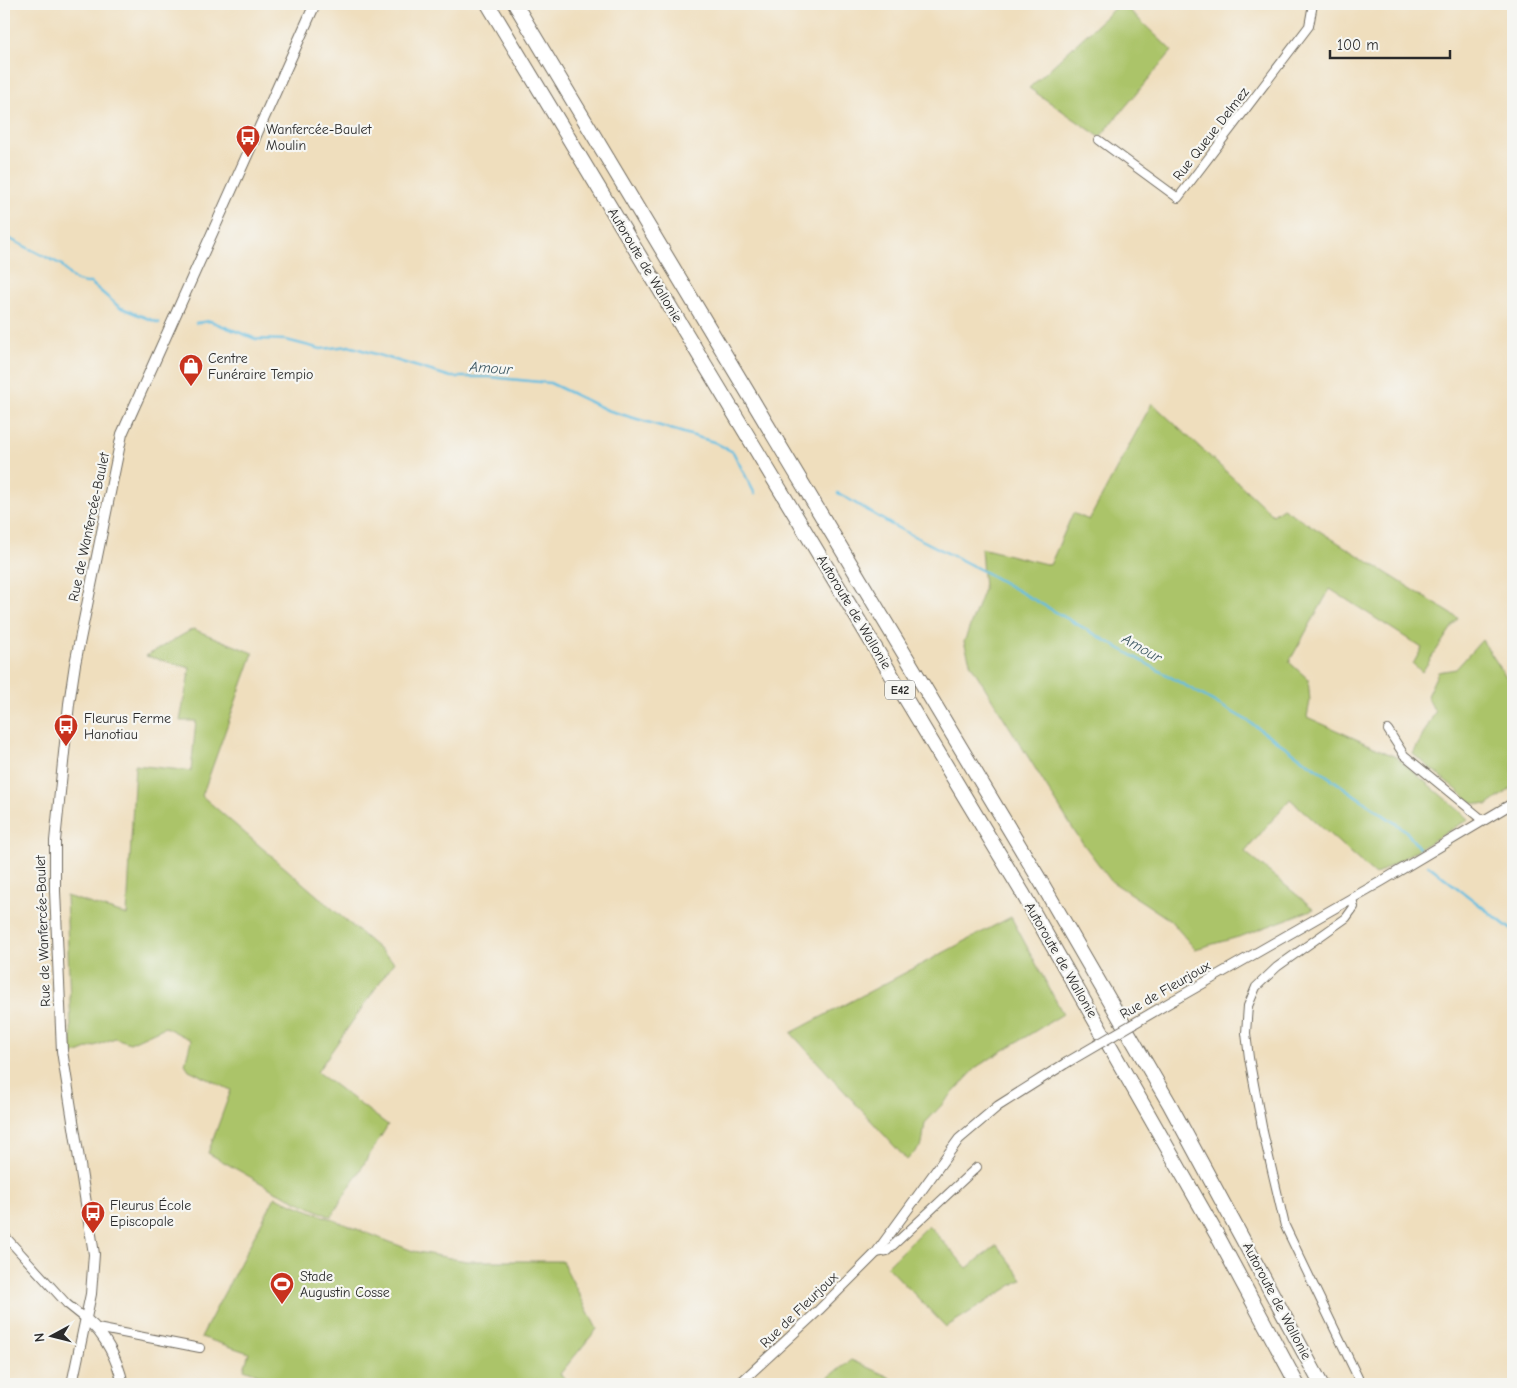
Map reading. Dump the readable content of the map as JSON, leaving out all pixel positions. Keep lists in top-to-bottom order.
{
  "streets": {
    "highway": ["Autoroute de Wallonie", "E42"],
    "main road": ["Rue de Wanfercée-Baulet"],
    "street": ["Rue Queue Delmez", "Rue de Fleurjoux"]
  },
  "water": ["Amour"],
  "places": {
    "bus stop": ["Wanfercée-Baulet Moulin", "Fleurus Ferme Hanotiau", "Fleurus École Episcopale"],
    "shop": ["Centre Funéraire Tempio"],
    "sports": ["Stade Augustin Cosse"]
  },
  "scale_bar": "100 m",
  "north": "left"
}
